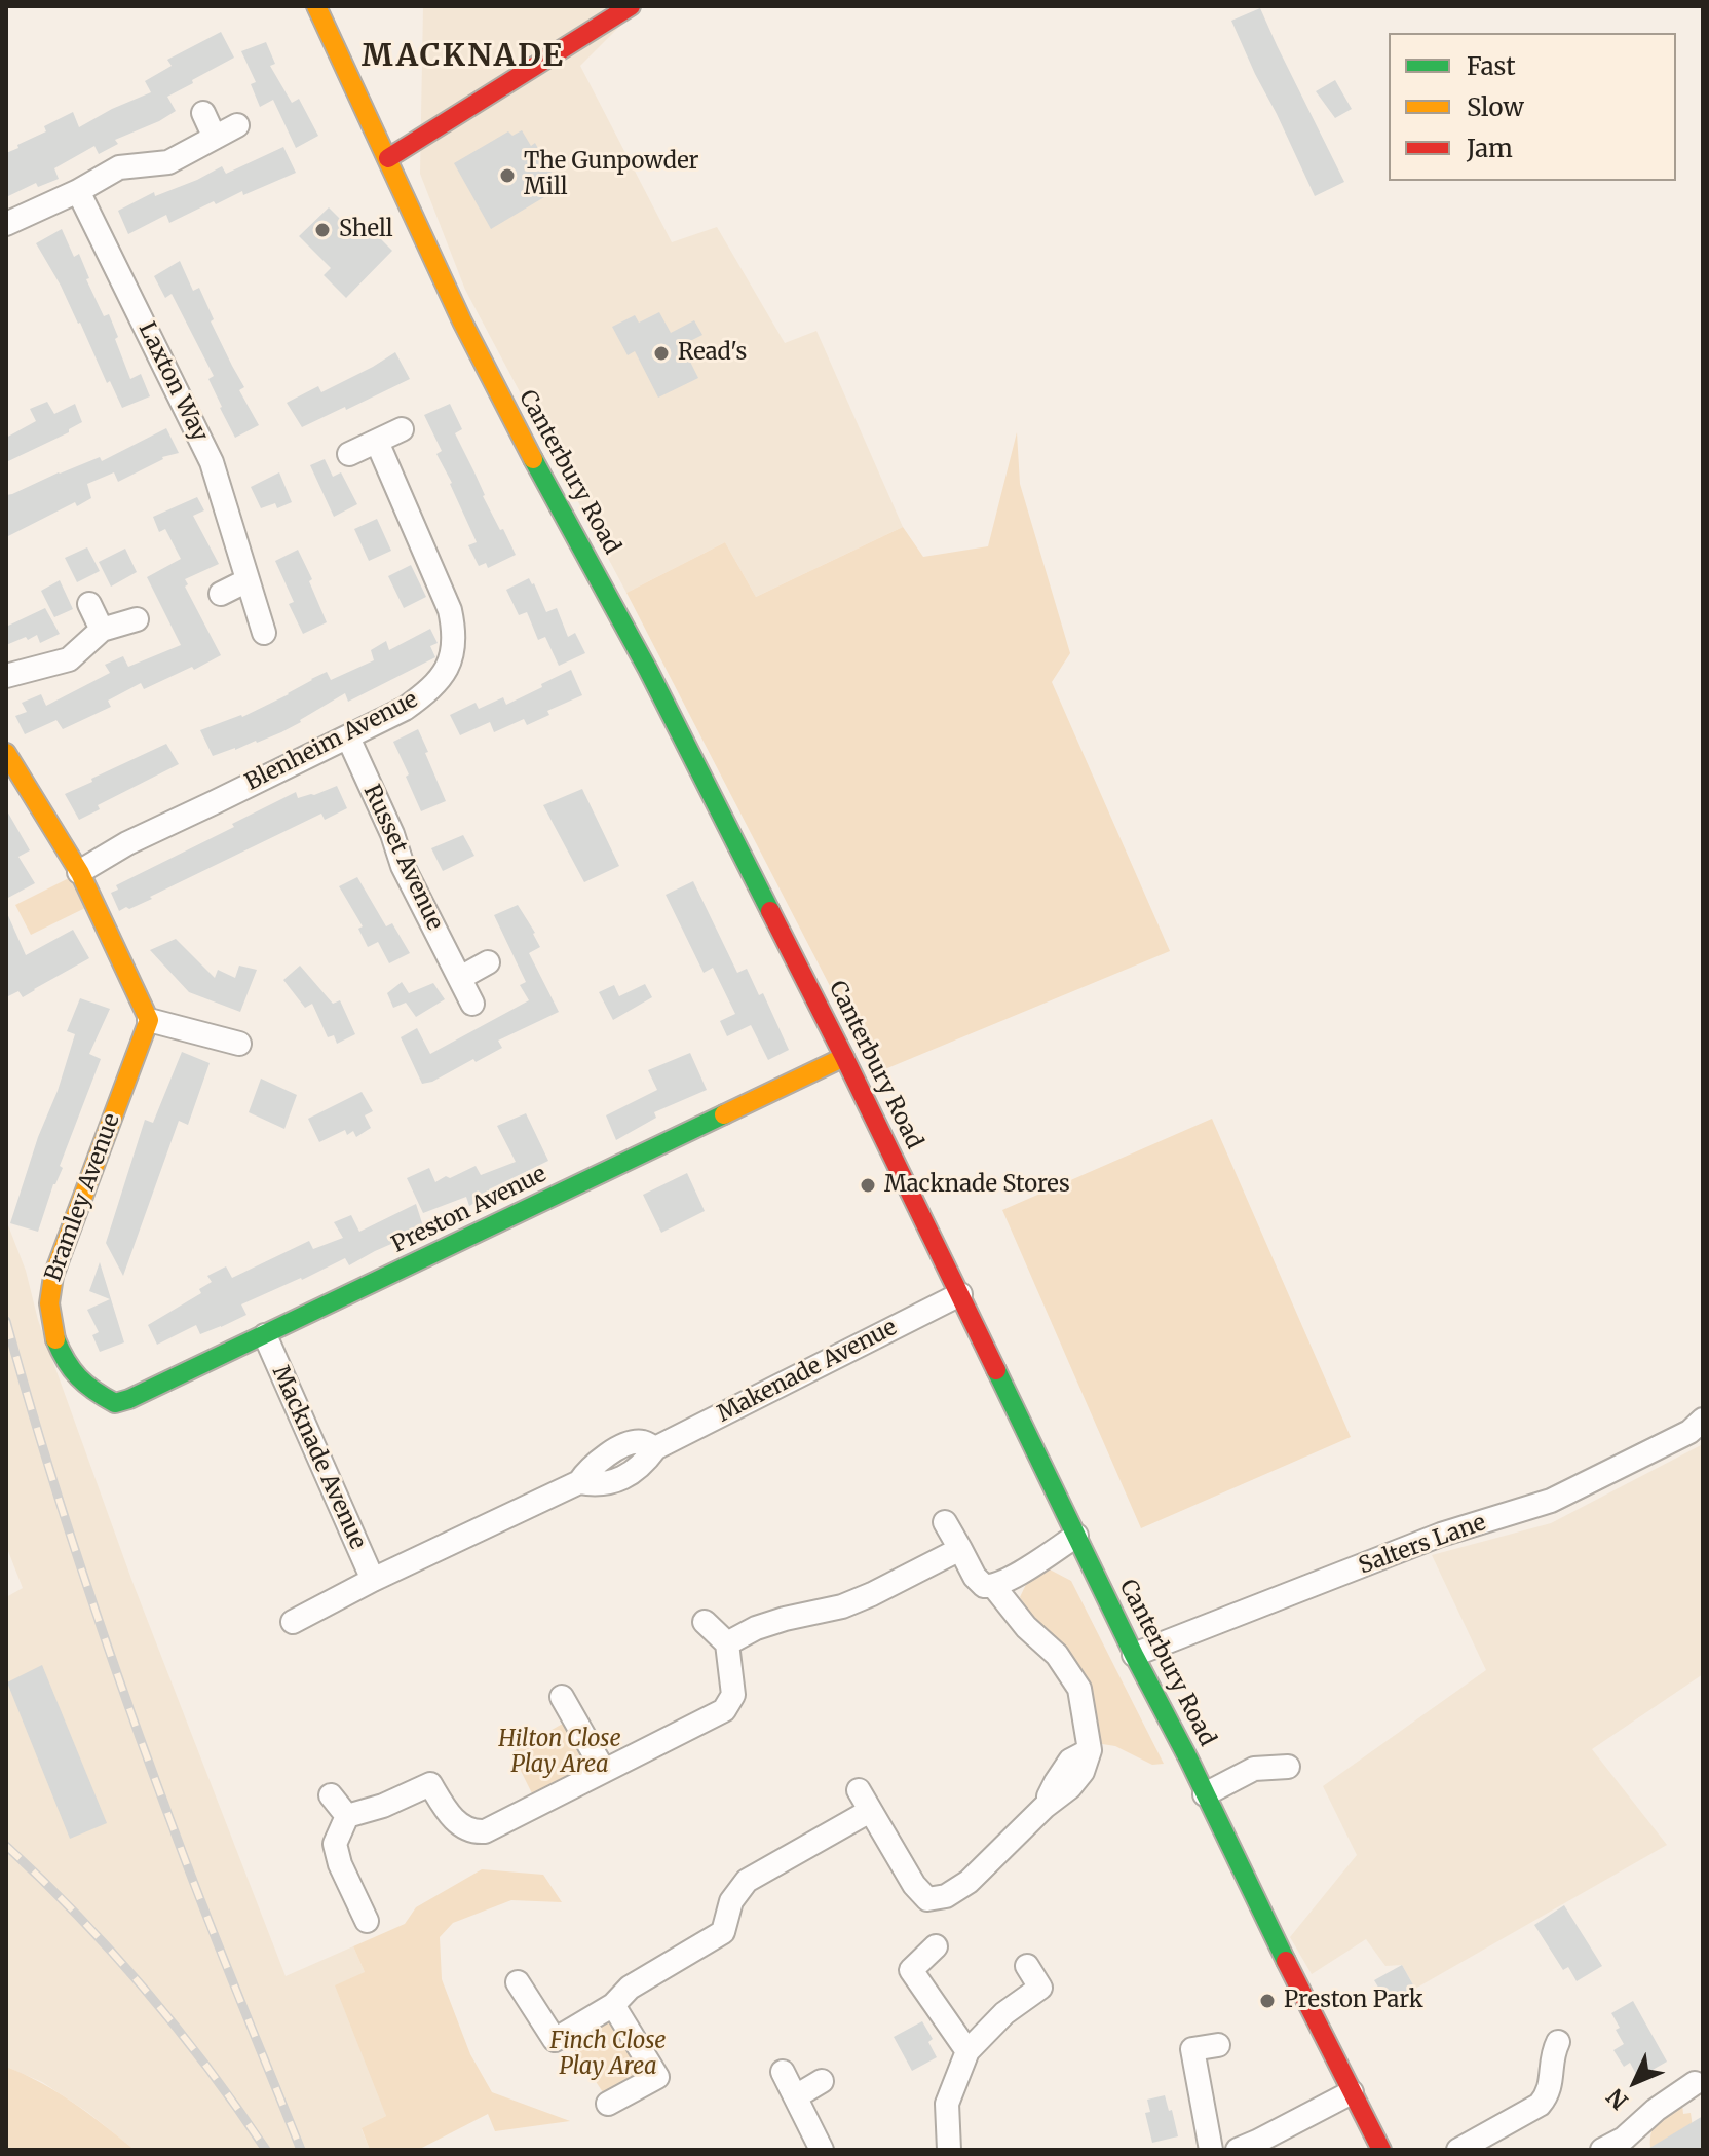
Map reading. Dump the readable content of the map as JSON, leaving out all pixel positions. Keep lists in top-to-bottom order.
{
  "streets": {
    "main road": ["Canterbury Road", "Bramley Avenue", "Preston Avenue"],
    "street": [
      "Laxton Way",
      "Blenheim Avenue",
      "Russet Avenue",
      "Makenade Avenue",
      "Macknade Avenue",
      "Salters Lane"
    ]
  },
  "crossings": [
    ["Canterbury Road", "Preston Avenue"],
    ["Canterbury Road", "Makenade Avenue"],
    ["Canterbury Road", "Salters Lane"],
    ["Blenheim Avenue", "Russet Avenue"],
    ["Bramley Avenue", "Preston Avenue"],
    ["Preston Avenue", "Macknade Avenue"],
    ["Makenade Avenue", "Macknade Avenue"]
  ],
  "districts": ["MACKNADE"],
  "parks": ["Hilton Close Play Area", "Finch Close Play Area"],
  "places": [
    "The Gunpowder Mill",
    "Shell",
    "Read's",
    "Macknade Stores",
    "Preston Park"
  ],
  "legend": ["Fast", "Slow", "Jam"],
  "north": "bottom left"
}
